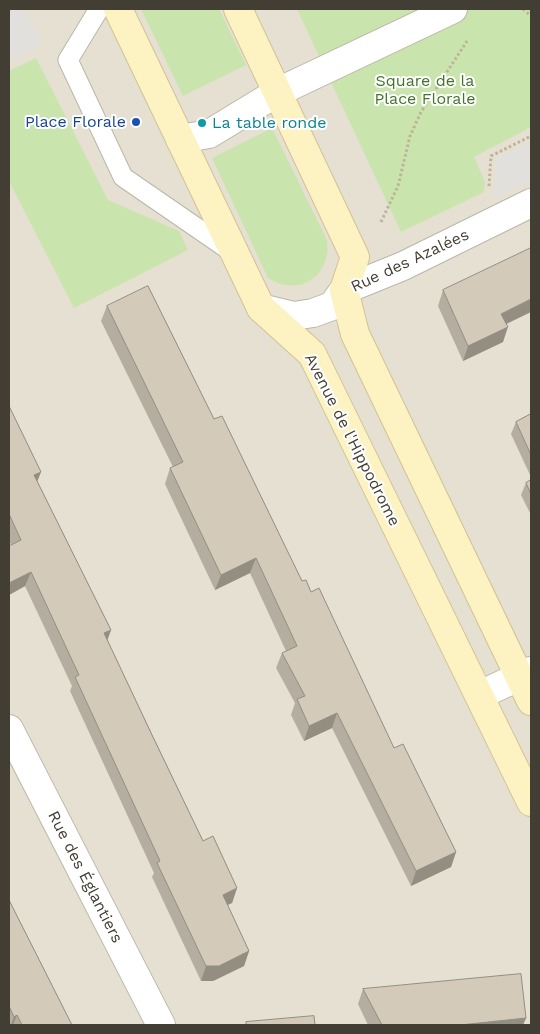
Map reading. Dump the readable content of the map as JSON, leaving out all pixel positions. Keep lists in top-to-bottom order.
{
  "streets": {
    "street": ["Rue des Azalées", "Avenue de l'Hippodrome", "Rue des Églantiers"]
  },
  "crossings": [
    ["Rue des Azalées", "Avenue de l'Hippodrome"]
  ],
  "parks": ["Square de la Place Florale"],
  "places": ["Place Florale", "La table ronde"]
}
